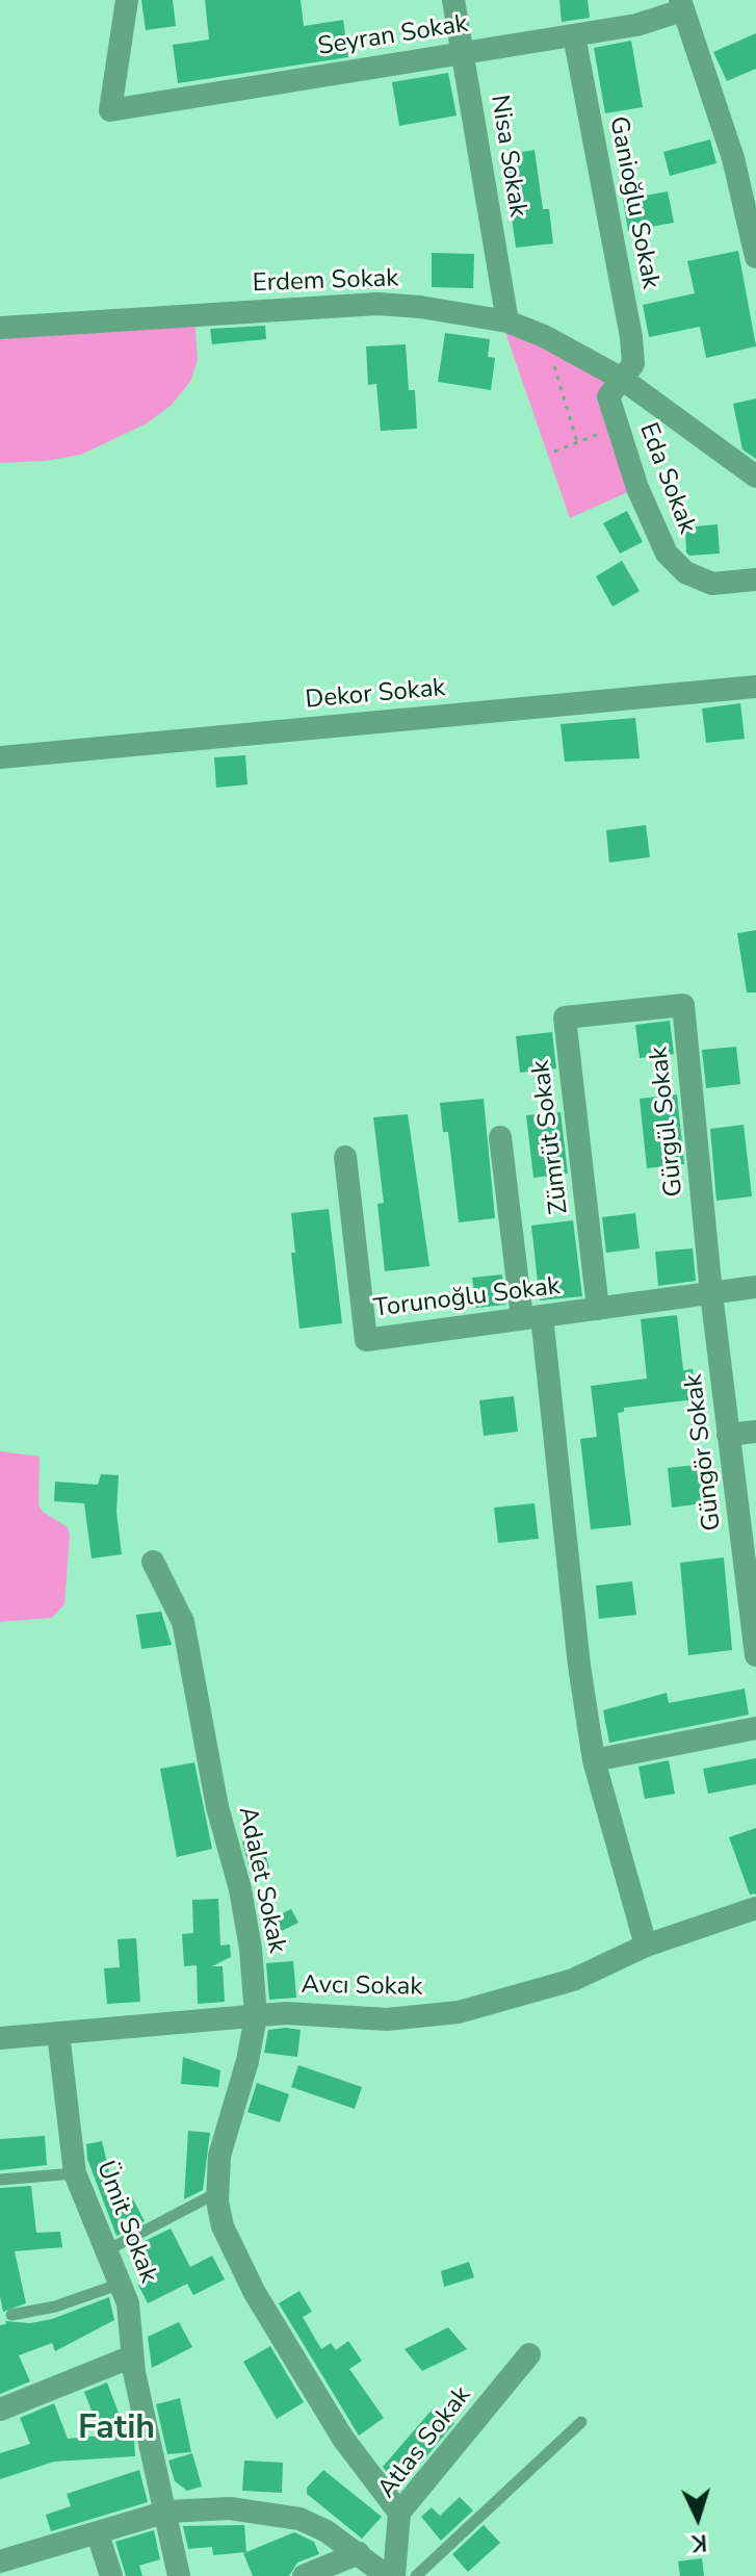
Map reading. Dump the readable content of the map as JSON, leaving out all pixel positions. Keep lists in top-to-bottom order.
{
  "streets": {
    "street": [
      "Seyran Sokak",
      "Nisa Sokak",
      "Ganioğlu Sokak",
      "Erdem Sokak",
      "Eda Sokak",
      "Dekor Sokak",
      "Gürgül Sokak",
      "Zümrüt Sokak",
      "Torunoğlu Sokak",
      "Güngör Sokak",
      "Adalet Sokak",
      "Avcı Sokak",
      "Ümit Sokak",
      "Atlas Sokak"
    ]
  },
  "crossings": [
    ["Seyran Sokak", "Nisa Sokak"],
    ["Seyran Sokak", "Ganioğlu Sokak"],
    ["Nisa Sokak", "Erdem Sokak"],
    ["Ganioğlu Sokak", "Erdem Sokak"],
    ["Ganioğlu Sokak", "Eda Sokak"],
    ["Erdem Sokak", "Eda Sokak"],
    ["Gürgül Sokak", "Zümrüt Sokak"],
    ["Gürgül Sokak", "Torunoğlu Sokak"],
    ["Gürgül Sokak", "Güngör Sokak"],
    ["Zümrüt Sokak", "Torunoğlu Sokak"],
    ["Torunoğlu Sokak", "Güngör Sokak"],
    ["Adalet Sokak", "Avcı Sokak"],
    ["Adalet Sokak", "Atlas Sokak"],
    ["Avcı Sokak", "Ümit Sokak"]
  ],
  "districts": ["Fatih"],
  "north": "bottom"
}
